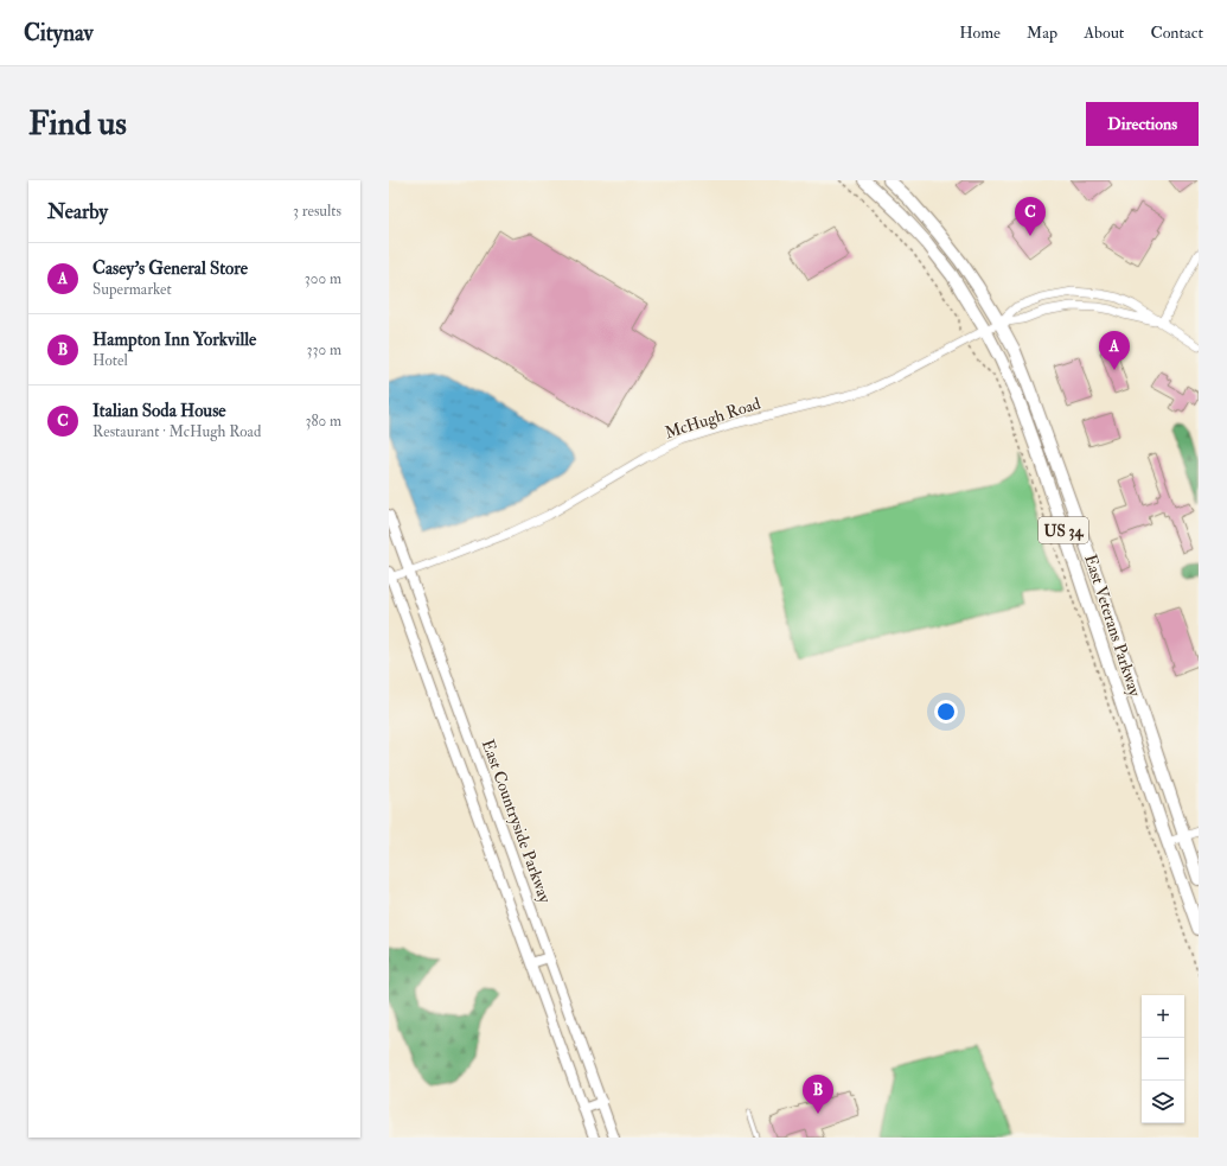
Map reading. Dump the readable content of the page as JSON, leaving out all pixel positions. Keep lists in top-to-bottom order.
{
  "streets": {
    "main road": ["US 34", "East Veterans Parkway"],
    "street": ["McHugh Road", "East Countryside Parkway"]
  },
  "crossings": [
    ["McHugh Road", "East Veterans Parkway"],
    ["McHugh Road", "East Countryside Parkway"]
  ],
  "page": {
    "header": "Citynav",
    "nav": [
      "Home",
      "Map",
      "About",
      "Contact"
    ],
    "buttons": "Directions",
    "title": "Find us",
    "heading": ["Nearby", "3 results"],
    "pins": ["C", "A", "B"],
    "list": [
      {
        "mark": "A",
        "name": "Casey's General Store",
        "note": "Supermarket",
        "value": "300 m"
      },
      {
        "mark": "B",
        "name": "Hampton Inn Yorkville",
        "note": "Hotel",
        "value": "330 m"
      },
      {
        "mark": "C",
        "name": "Italian Soda House",
        "note": "Restaurant · McHugh Road",
        "value": "380 m"
      }
    ],
    "map_buttons": ["+", "−"]
  }
}
